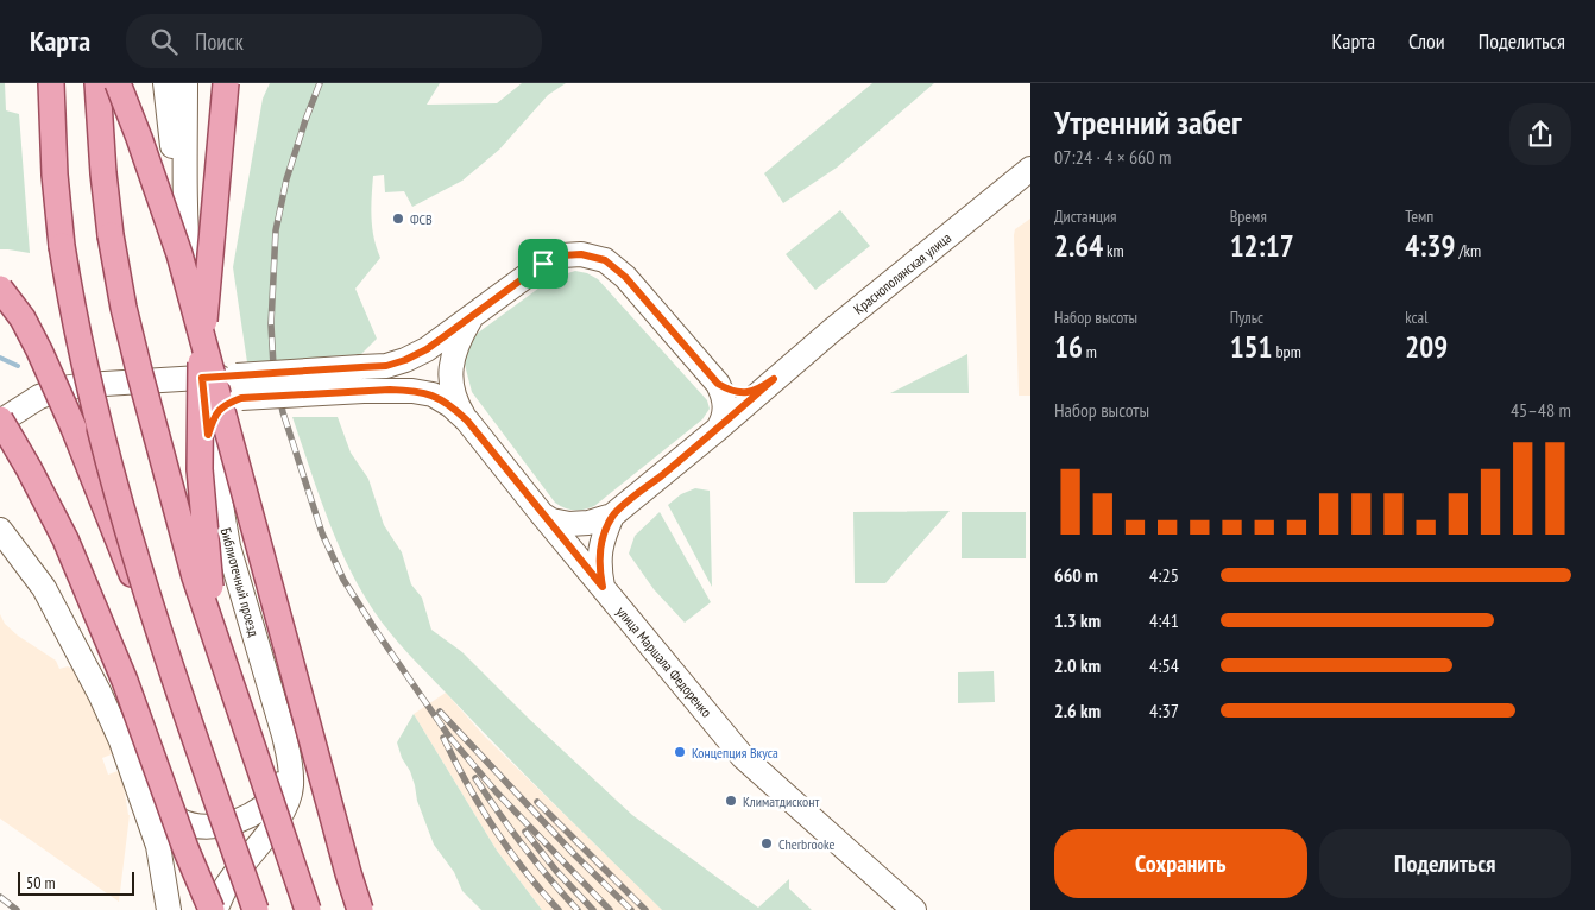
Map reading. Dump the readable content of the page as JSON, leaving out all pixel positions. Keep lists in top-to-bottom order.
{
  "streets": {
    "street": ["Краснополянская улица", "Библиотечный проезд", "улица Маршала Федоренко"]
  },
  "places": [
    "ФСВ",
    "Концепция Вкуса",
    "Климатдисконт",
    "Cherbrooke"
  ],
  "scale_bar": "50 m",
  "page": {
    "header": "Карта",
    "search": "Поиск",
    "nav": ["Карта", "Слои", "Поделиться"],
    "heading": ["Утренний забег", "07:24 · 4 × 660 m"],
    "stats": [
      ["Дистанция", "2.64 km"],
      ["Время", "12:17"],
      ["Темп", "4:39 /km"],
      ["Набор высоты", "16 m"],
      ["Пульс", "151 bpm"],
      ["kcal", "209"]
    ],
    "chart": ["Набор высоты", "45–48 m"],
    "list": [
      {
        "name": "660 m",
        "note": "4:25"
      },
      {
        "name": "1.3 km",
        "note": "4:41"
      },
      {
        "name": "2.0 km",
        "note": "4:54"
      },
      {
        "name": "2.6 km",
        "note": "4:37"
      }
    ],
    "buttons": ["Сохранить", "Поделиться"],
    "scale": "50 m"
  }
}
